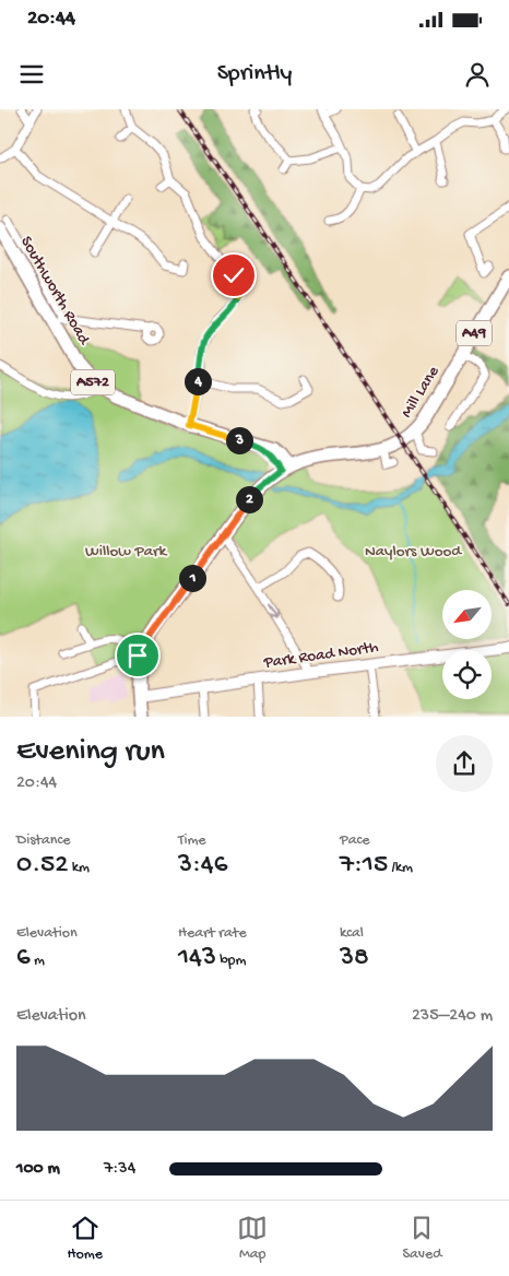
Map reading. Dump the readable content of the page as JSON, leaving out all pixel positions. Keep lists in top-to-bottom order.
{
  "streets": {
    "main road": [
      "Southworth Road",
      "A49",
      "A572",
      "Mill Lane"
    ],
    "street": ["Park Road North"]
  },
  "crossings": [
    ["Southworth Road", "A49"],
    ["Southworth Road", "Mill Lane"],
    ["A49", "Mill Lane"],
    ["A49", "Park Road North"]
  ],
  "parks": ["Willow Park", "Naylors Wood"],
  "north": "bottom left",
  "page": {
    "status": "20:44",
    "header": "Sprintly",
    "pins": [
      "4",
      "3",
      "2",
      "1"
    ],
    "heading": ["Evening run", "20:44"],
    "stats": [
      ["Distance", "0.52 km"],
      ["Time", "3:46"],
      ["Pace", "7:15 /km"],
      ["Elevation", "6 m"],
      ["Heart rate", "143 bpm"],
      ["kcal", "38"]
    ],
    "chart": ["Elevation", "235–240 m"],
    "list": [
      {
        "name": "100 m",
        "note": "7:34"
      }
    ],
    "tabs": ["Home", "Map", "Saved"]
  }
}
